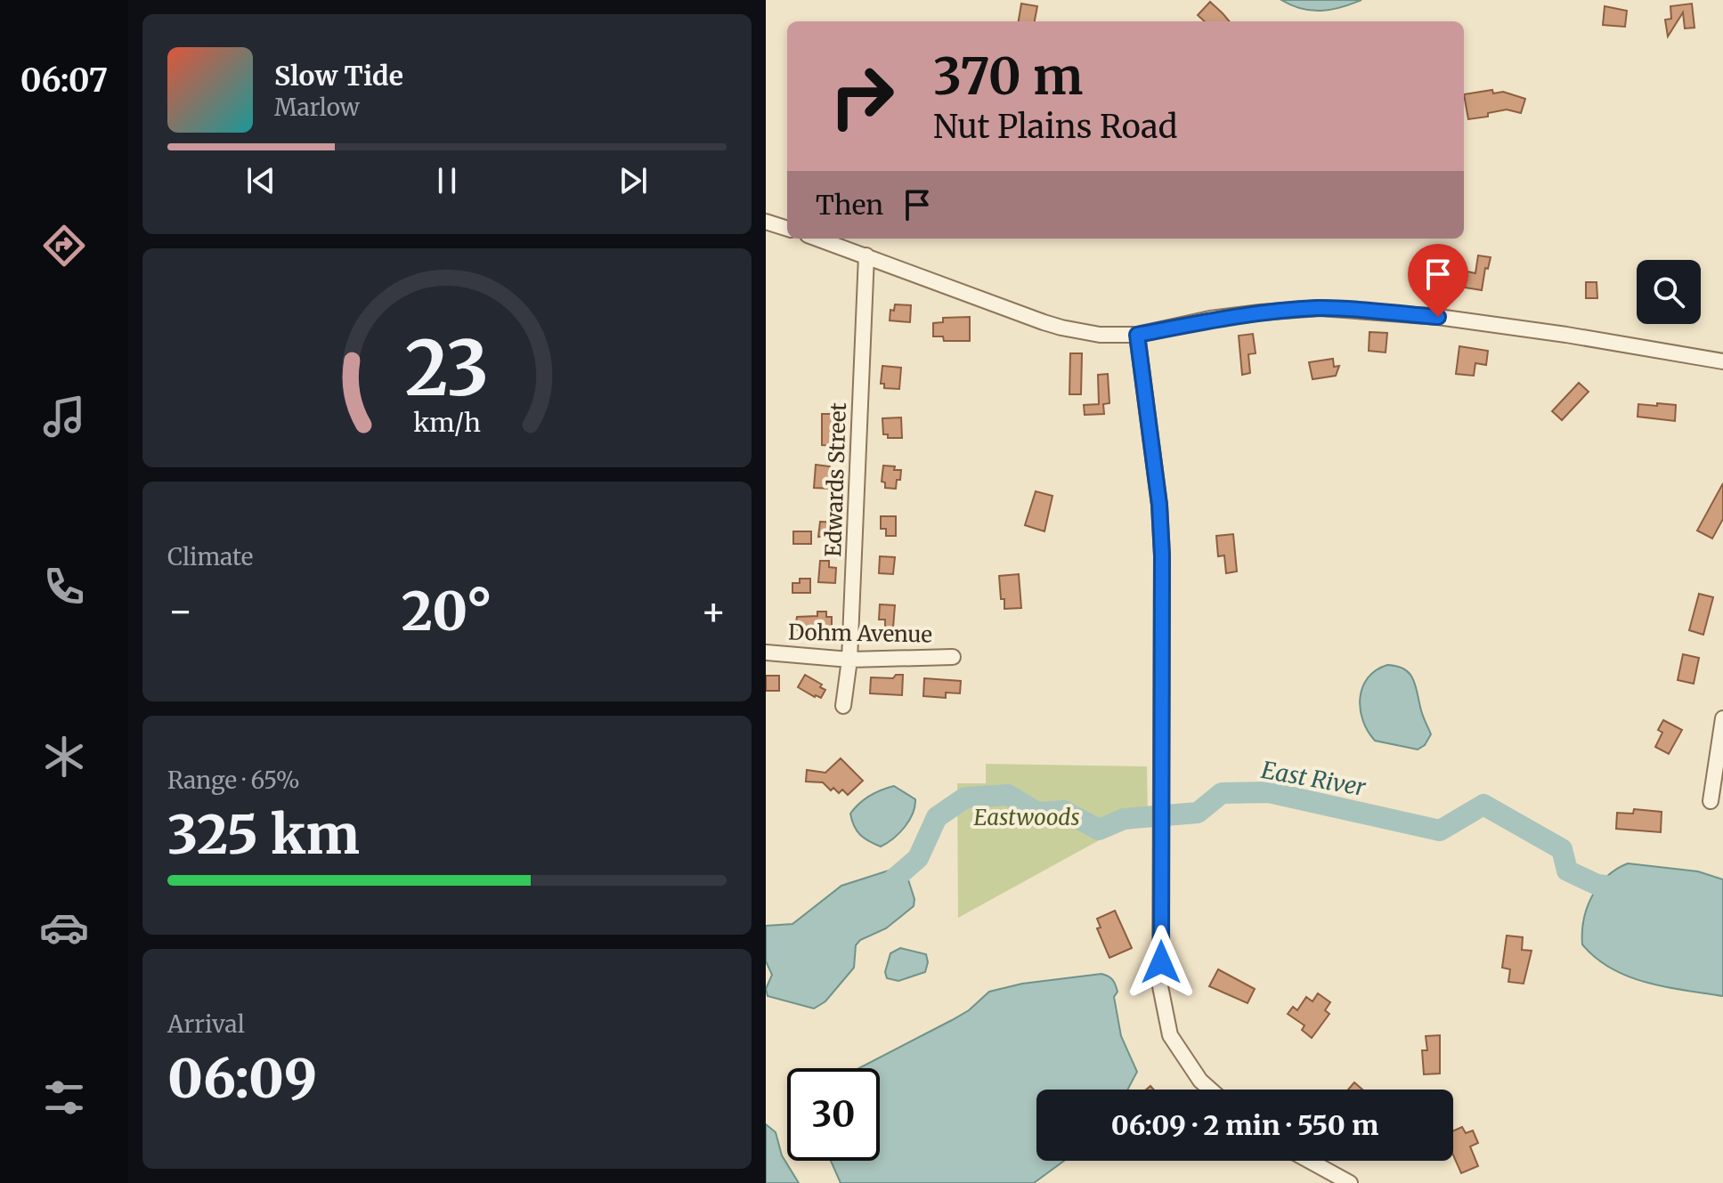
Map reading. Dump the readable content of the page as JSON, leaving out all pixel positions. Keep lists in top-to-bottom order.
{
  "streets": {
    "street": ["Edwards Street", "Dohm Avenue"]
  },
  "crossings": [
    ["Edwards Street", "Dohm Avenue"]
  ],
  "water": ["East River"],
  "parks": ["Eastwoods"],
  "page": {
    "tabs": "06:07",
    "turn": ["370 m", "Nut Plains Road"],
    "song": ["Slow Tide", "Marlow"],
    "then": "Then",
    "tile": [
      "Climate",
      ["Range · 65%", "325 km"],
      ["Arrival", "06:09"]
    ],
    "heat": ["−", "20°", "+"],
    "limit": "30",
    "trip": "06:09 · 2 min · 550 m",
    "gauge": ["23", "km/h"]
  }
}
